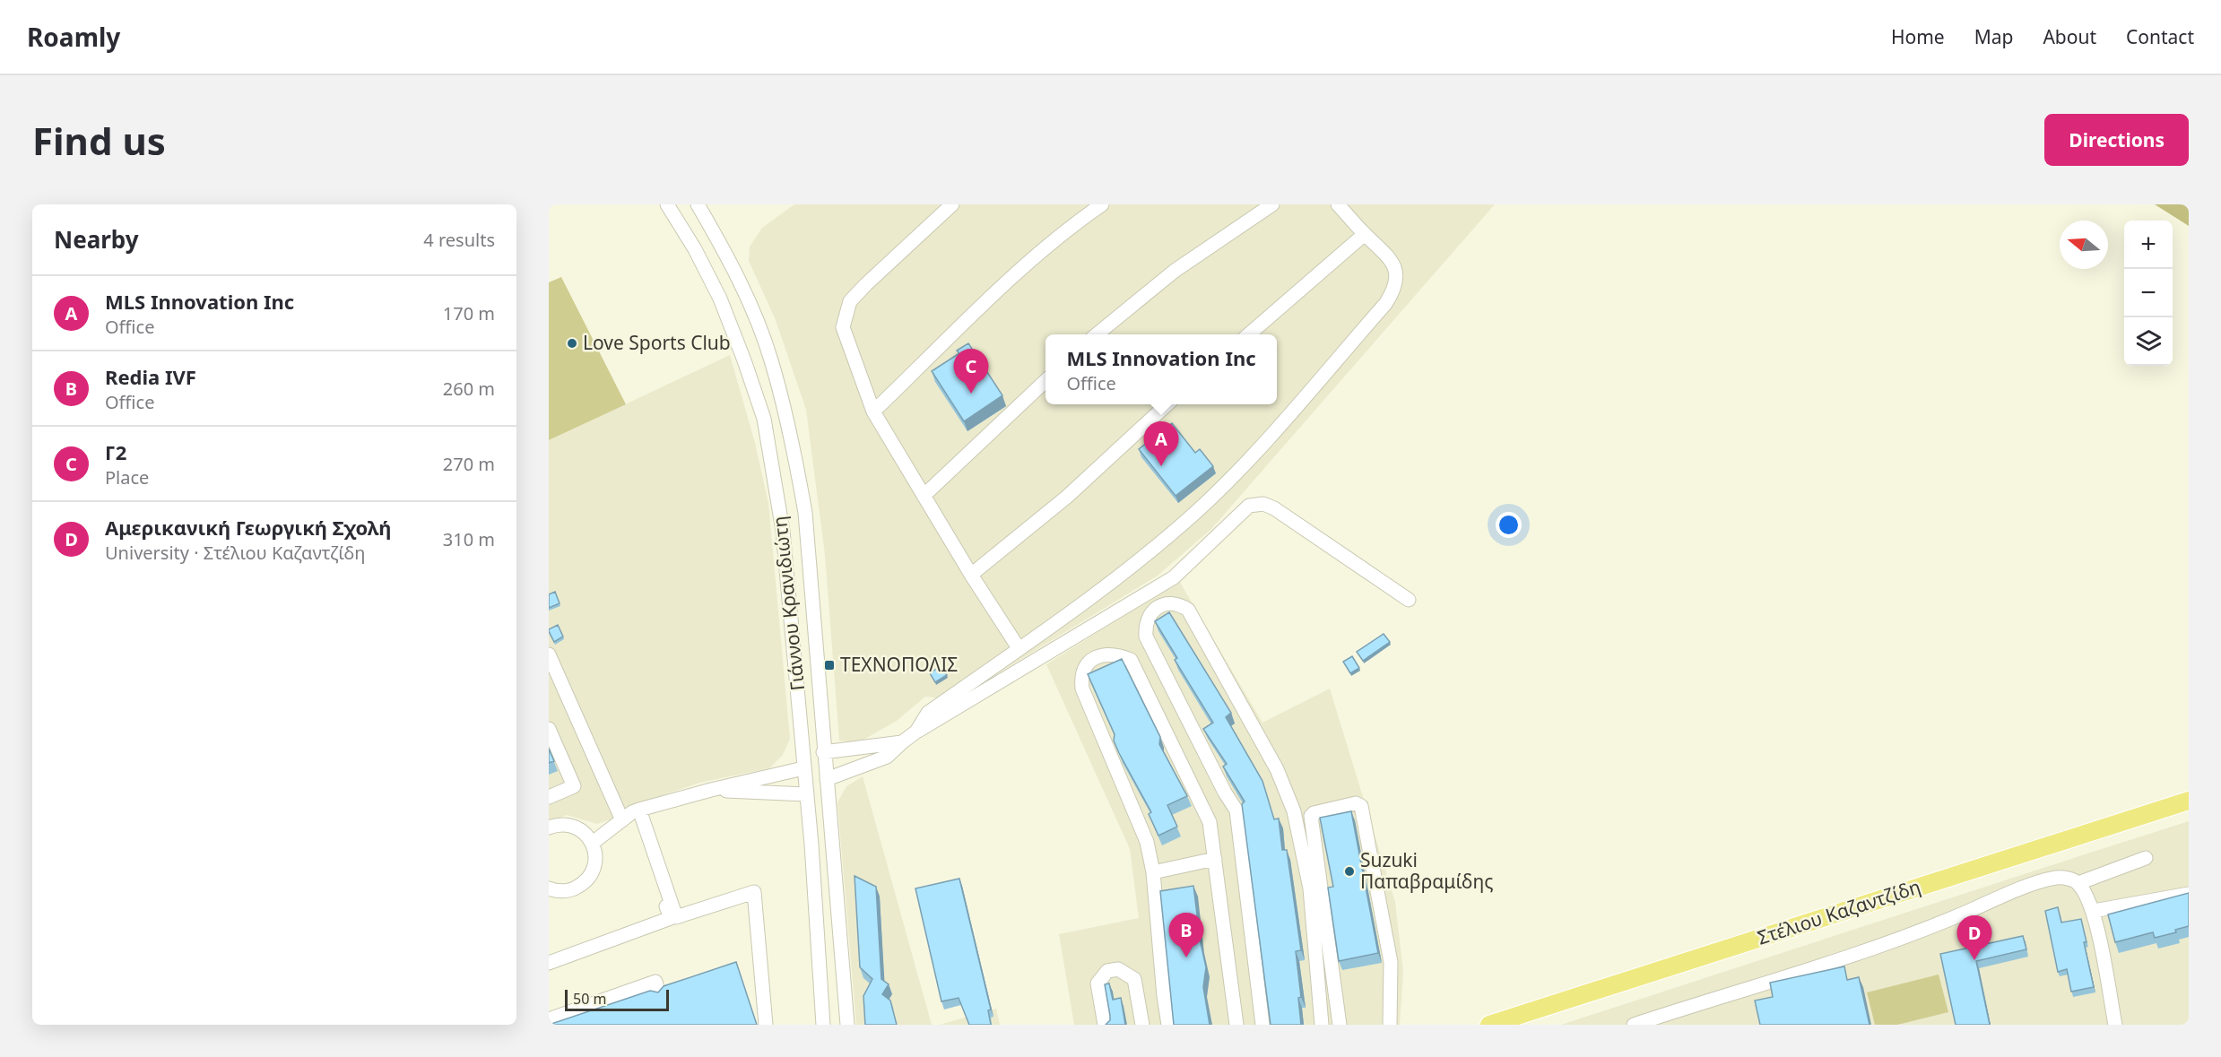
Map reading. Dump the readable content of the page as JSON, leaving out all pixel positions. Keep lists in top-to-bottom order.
{
  "streets": {
    "main road": ["Στέλιου Καζαντζίδη"],
    "street": ["Γιάννου Κρανιδιώτη"]
  },
  "places": {
    "other": ["Love Sports Club", "Suzuki Παπαβραμίδης"],
    "transit": ["ΤΕΧΝΟΠΟΛΙΣ"]
  },
  "scale_bar": "50 m",
  "north": "left",
  "page": {
    "header": "Roamly",
    "nav": [
      "Home",
      "Map",
      "About",
      "Contact"
    ],
    "buttons": "Directions",
    "title": "Find us",
    "heading": ["Nearby", "4 results"],
    "map_buttons": ["+", "−"],
    "list": [
      {
        "mark": "A",
        "name": "MLS Innovation Inc",
        "note": "Office",
        "value": "170 m"
      },
      {
        "mark": "B",
        "name": "Redia IVF",
        "note": "Office",
        "value": "260 m"
      },
      {
        "mark": "C",
        "name": "Γ2",
        "note": "Place",
        "value": "270 m"
      },
      {
        "mark": "D",
        "name": "Αμερικανική Γεωργική Σχολή",
        "note": "University · Στέλιου Καζαντζίδη",
        "value": "310 m"
      }
    ],
    "popup": ["MLS Innovation Inc", "Office"],
    "pins": [
      "C",
      "A",
      "B",
      "D"
    ],
    "scale": "50 m"
  }
}
